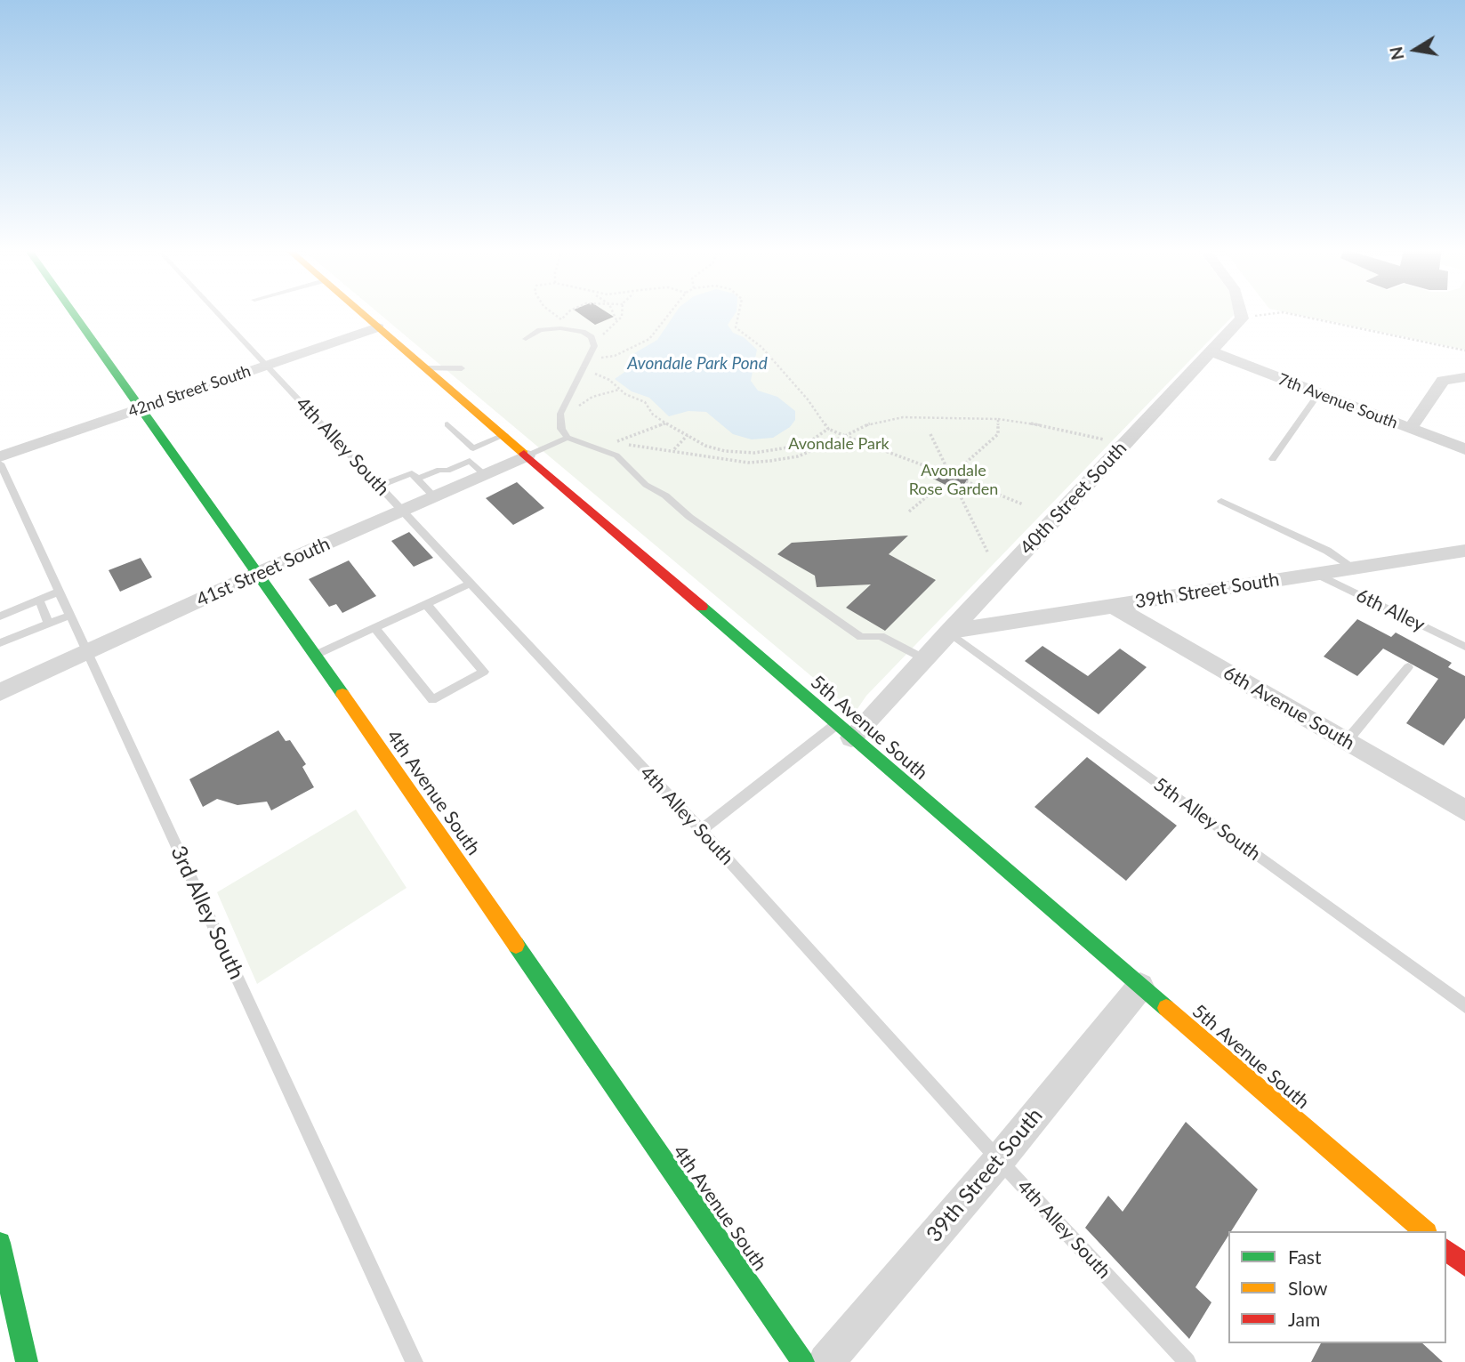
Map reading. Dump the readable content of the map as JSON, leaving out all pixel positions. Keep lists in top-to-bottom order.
{
  "streets": {
    "street": [
      "42nd Street South",
      "7th Avenue South",
      "40th Street South",
      "41st Street South",
      "39th Street South",
      "6th Avenue South",
      "5th Avenue South",
      "4th Avenue South"
    ],
    "lane": [
      "4th Alley South",
      "6th Alley",
      "5th Alley South",
      "3rd Alley South"
    ]
  },
  "crossings": [
    ["42nd Street South", "4th Alley South"],
    ["42nd Street South", "5th Avenue South"],
    ["42nd Street South", "4th Avenue South"],
    ["7th Avenue South", "40th Street South"],
    ["4th Alley South", "41st Street South"],
    ["4th Alley South", "39th Street South"],
    ["40th Street South", "39th Street South"],
    ["40th Street South", "5th Avenue South"],
    ["40th Street South", "5th Alley South"],
    ["41st Street South", "5th Avenue South"],
    ["41st Street South", "4th Avenue South"],
    ["41st Street South", "3rd Alley South"],
    ["39th Street South", "6th Alley"],
    ["39th Street South", "6th Avenue South"],
    ["39th Street South", "5th Avenue South"],
    ["39th Street South", "5th Alley South"]
  ],
  "water": ["Avondale Park Pond"],
  "parks": ["Avondale Park", "Avondale Rose Garden"],
  "legend": ["Fast", "Slow", "Jam"],
  "north": "left"
}
